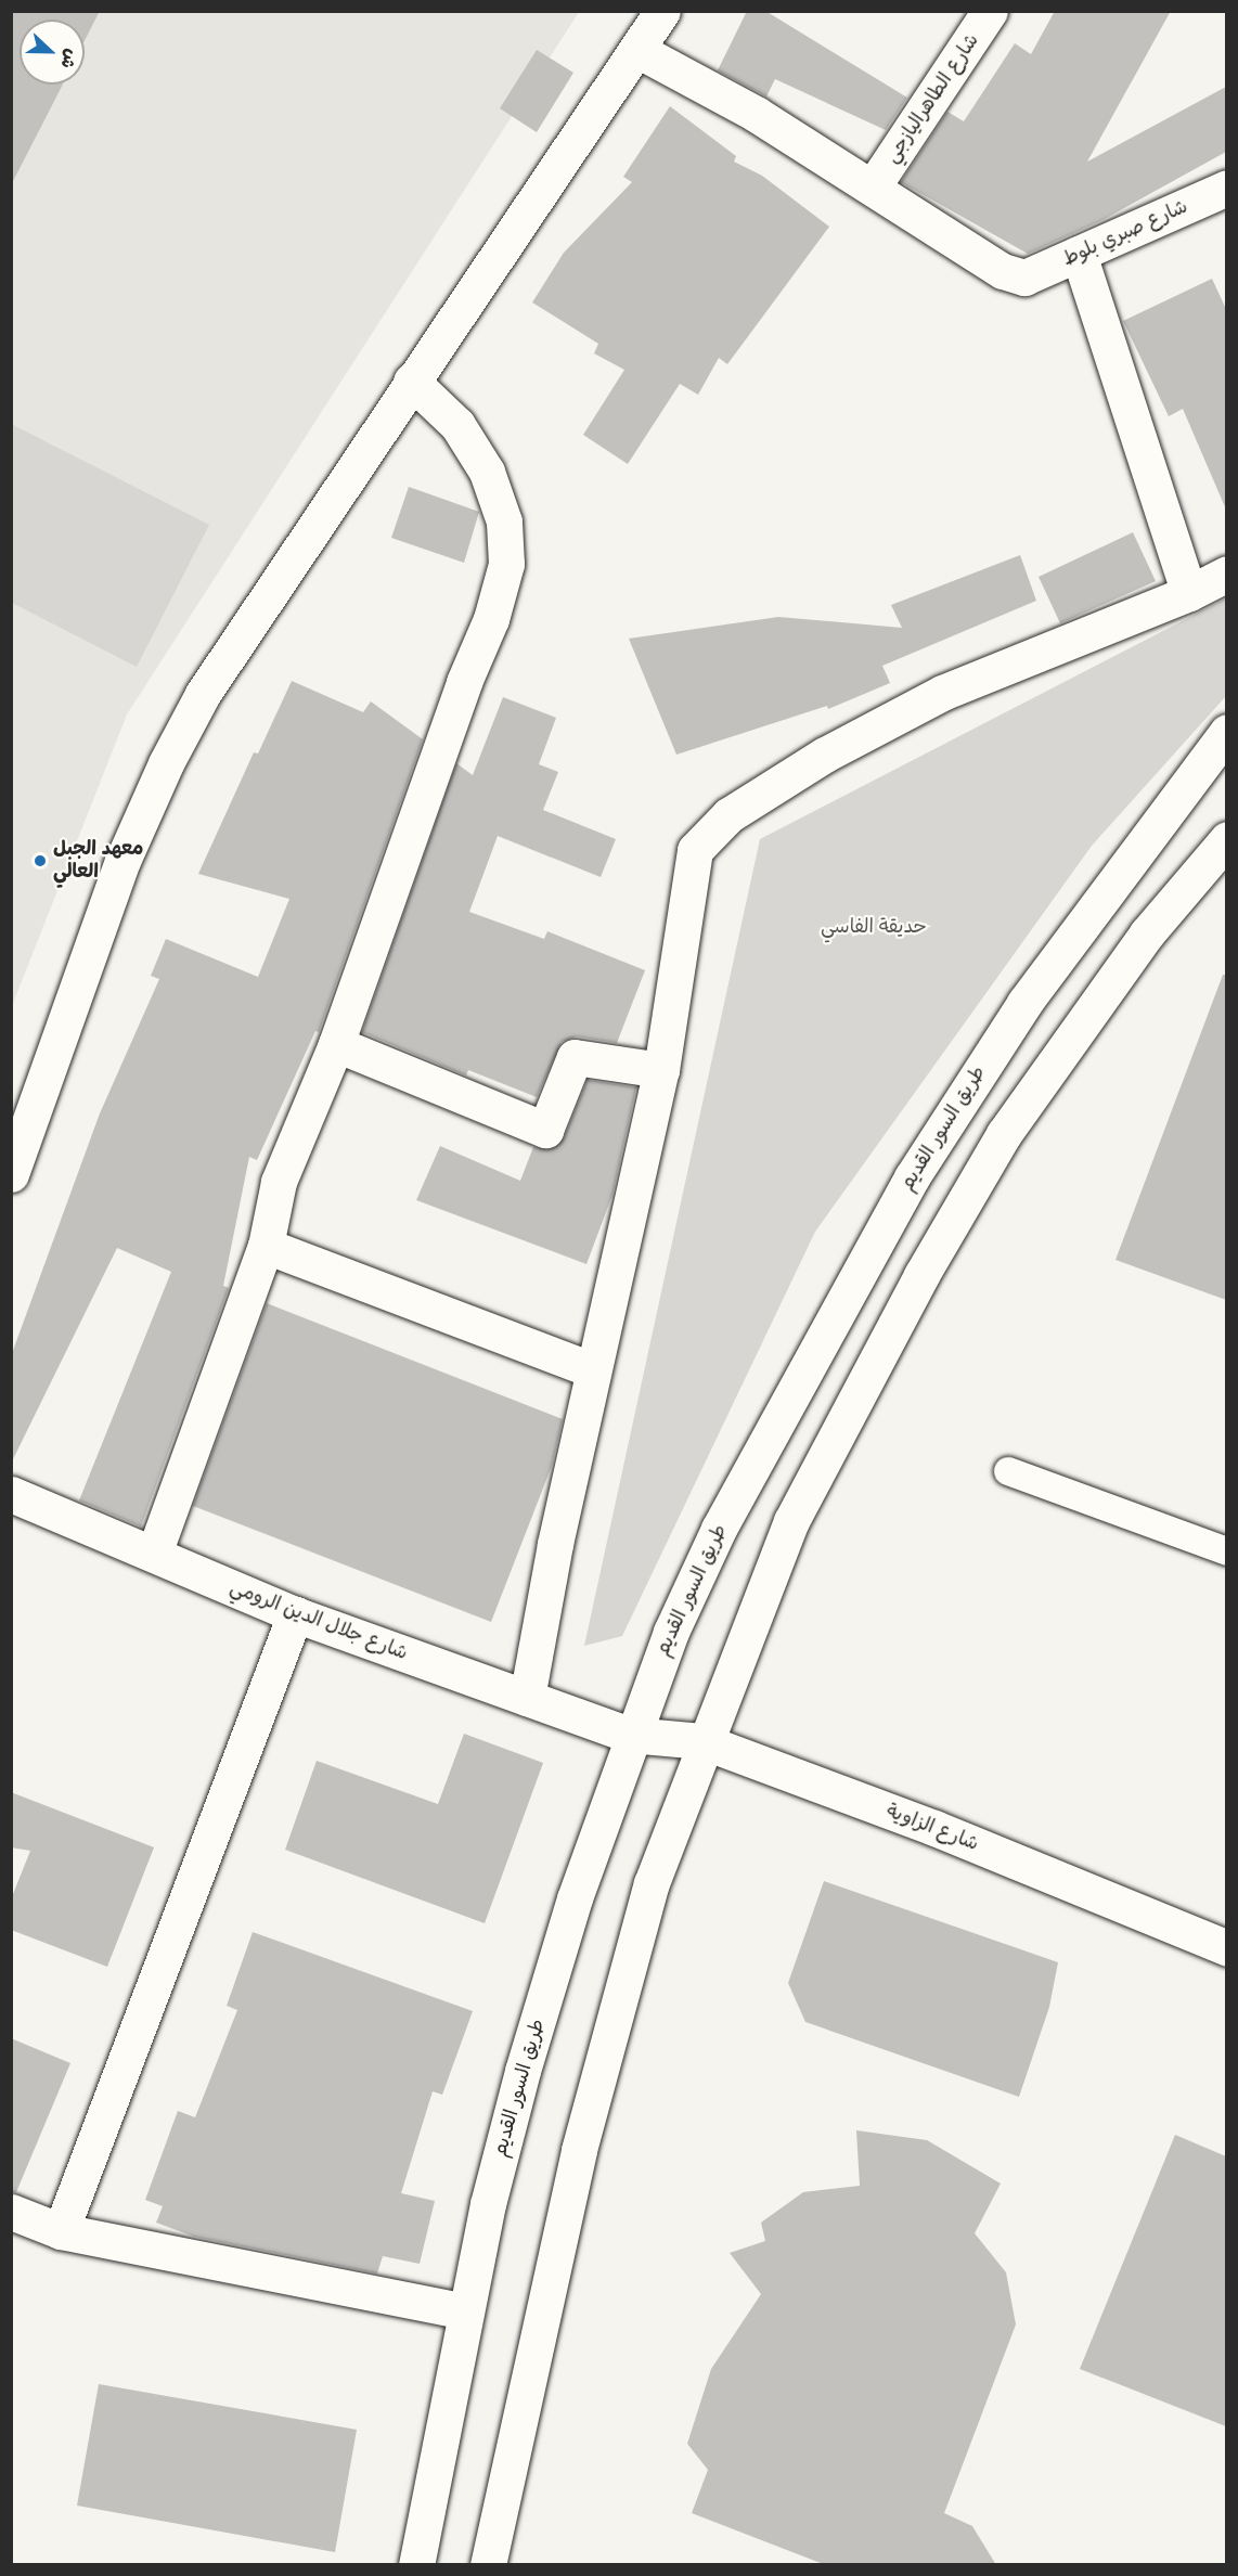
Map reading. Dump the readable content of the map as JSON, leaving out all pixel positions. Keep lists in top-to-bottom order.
{
  "streets": {
    "street": [
      "شارع الطاهراليازجي",
      "شارع صبري بلوط",
      "طريق السور القديم",
      "شارع جلال الدين الرومي",
      "شارع الزاوية"
    ]
  },
  "crossings": [
    ["شارع الطاهراليازجي", "شارع صبري بلوط"],
    ["طريق السور القديم", "شارع جلال الدين الرومي"],
    ["طريق السور القديم", "شارع الزاوية"],
    ["شارع جلال الدين الرومي", "شارع الزاوية"]
  ],
  "parks": ["حديقة الفاسي"],
  "places": ["معهد الجبل العالي"],
  "north": "right"
}
